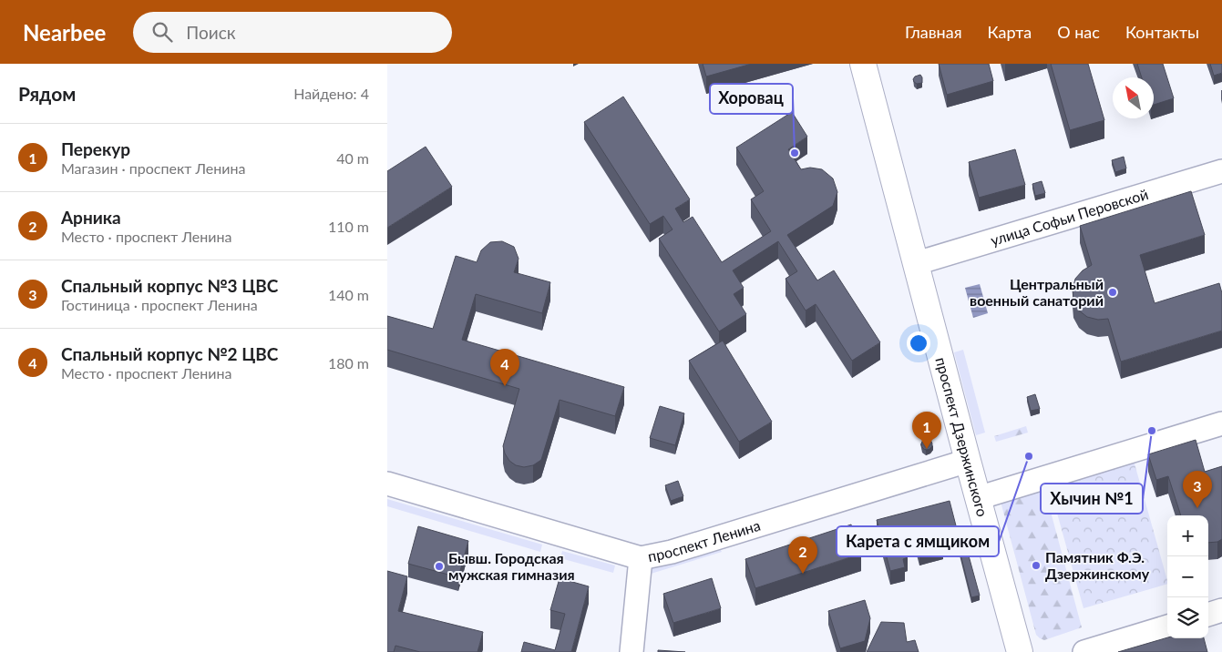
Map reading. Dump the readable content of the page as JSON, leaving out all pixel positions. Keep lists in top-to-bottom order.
{
  "streets": {
    "main road": ["проспект Дзержинского"],
    "street": ["улица Софьи Перовской", "проспект Ленина"]
  },
  "crossings": [
    ["улица Софьи Перовской", "проспект Дзержинского"],
    ["проспект Дзержинского", "проспект Ленина"]
  ],
  "places": [
    "Хоровац",
    "Центральный военный санаторий",
    "Хычин №1",
    "Карета с ямщиком",
    "Памятник Ф.Э. Дзержинскому",
    "Бывш. Городская мужская гимназия"
  ],
  "north": "top left",
  "page": {
    "header": "Nearbee",
    "search": "Поиск",
    "nav": [
      "Главная",
      "Карта",
      "О нас",
      "Контакты"
    ],
    "heading": ["Рядом", "Найдено: 4"],
    "list": [
      {
        "mark": "1",
        "name": "Перекур",
        "note": "Магазин · проспект Ленина",
        "value": "40 m"
      },
      {
        "mark": "2",
        "name": "Арника",
        "note": "Место · проспект Ленина",
        "value": "110 m"
      },
      {
        "mark": "3",
        "name": "Спальный корпус №3 ЦВС",
        "note": "Гостиница · проспект Ленина",
        "value": "140 m"
      },
      {
        "mark": "4",
        "name": "Спальный корпус №2 ЦВС",
        "note": "Место · проспект Ленина",
        "value": "180 m"
      }
    ],
    "pins": [
      "4",
      "1",
      "3",
      "2"
    ],
    "map_buttons": ["+", "−"]
  }
}
